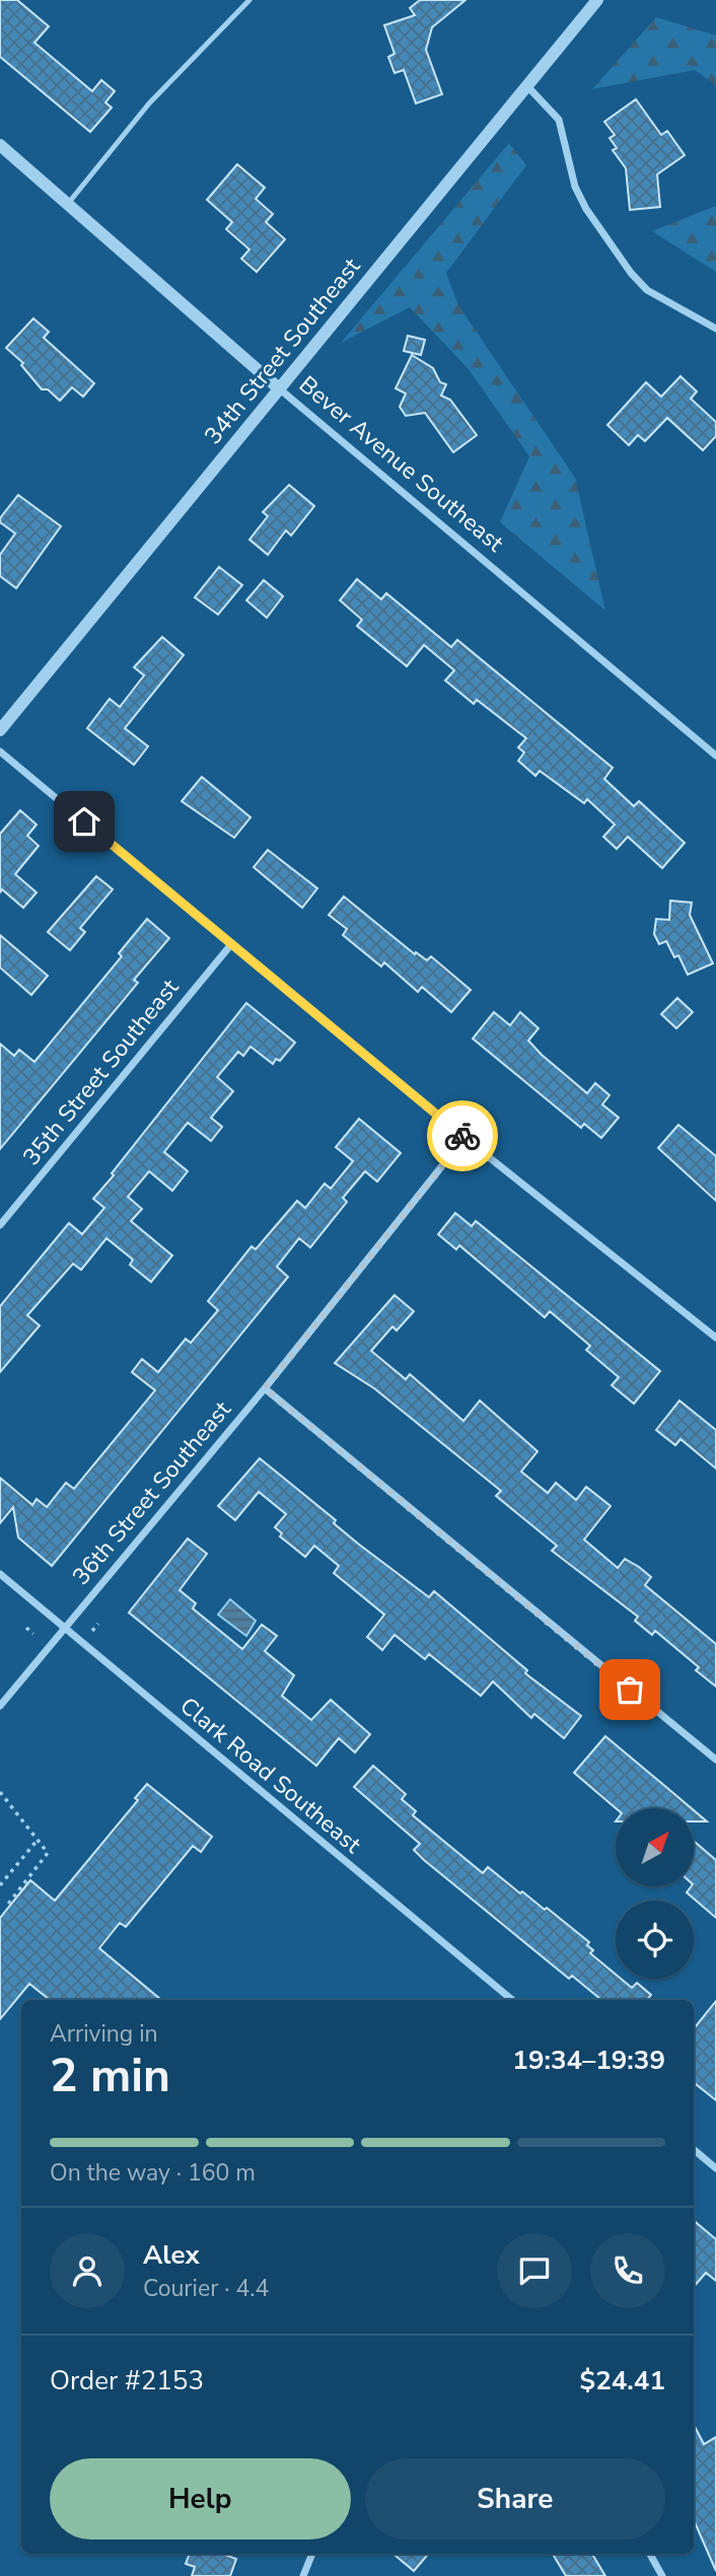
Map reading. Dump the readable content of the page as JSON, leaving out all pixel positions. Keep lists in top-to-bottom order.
{
  "streets": {
    "street": [
      "34th Street Southeast",
      "Bever Avenue Southeast",
      "35th Street Southeast",
      "36th Street Southeast",
      "Clark Road Southeast"
    ]
  },
  "crossings": [
    ["34th Street Southeast", "Bever Avenue Southeast"],
    ["36th Street Southeast", "Clark Road Southeast"]
  ],
  "north": "top right",
  "page": {
    "heading": ["2 min", "Arriving in", "19:34–19:39"],
    "panel": [
      "Alex",
      "Courier · 4.4",
      "Order #2153",
      "$24.41"
    ],
    "bar": "On the way · 160 m",
    "buttons": ["Help", "Share"]
  }
}
